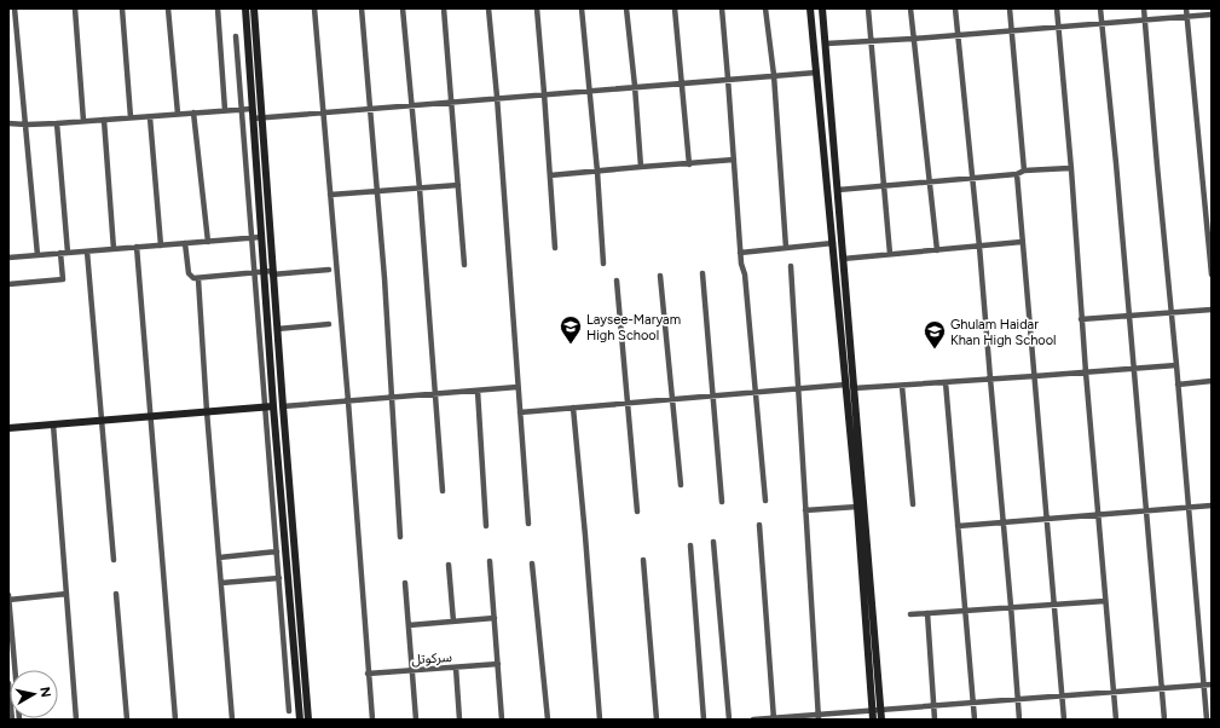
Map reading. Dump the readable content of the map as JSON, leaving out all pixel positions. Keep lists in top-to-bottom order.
{
  "streets": {
    "street": ["سرکوتل"]
  },
  "places": {
    "school or university": ["Laysee-Maryam High School", "Ghulam Haidar Khan High School"]
  },
  "north": "right"
}
